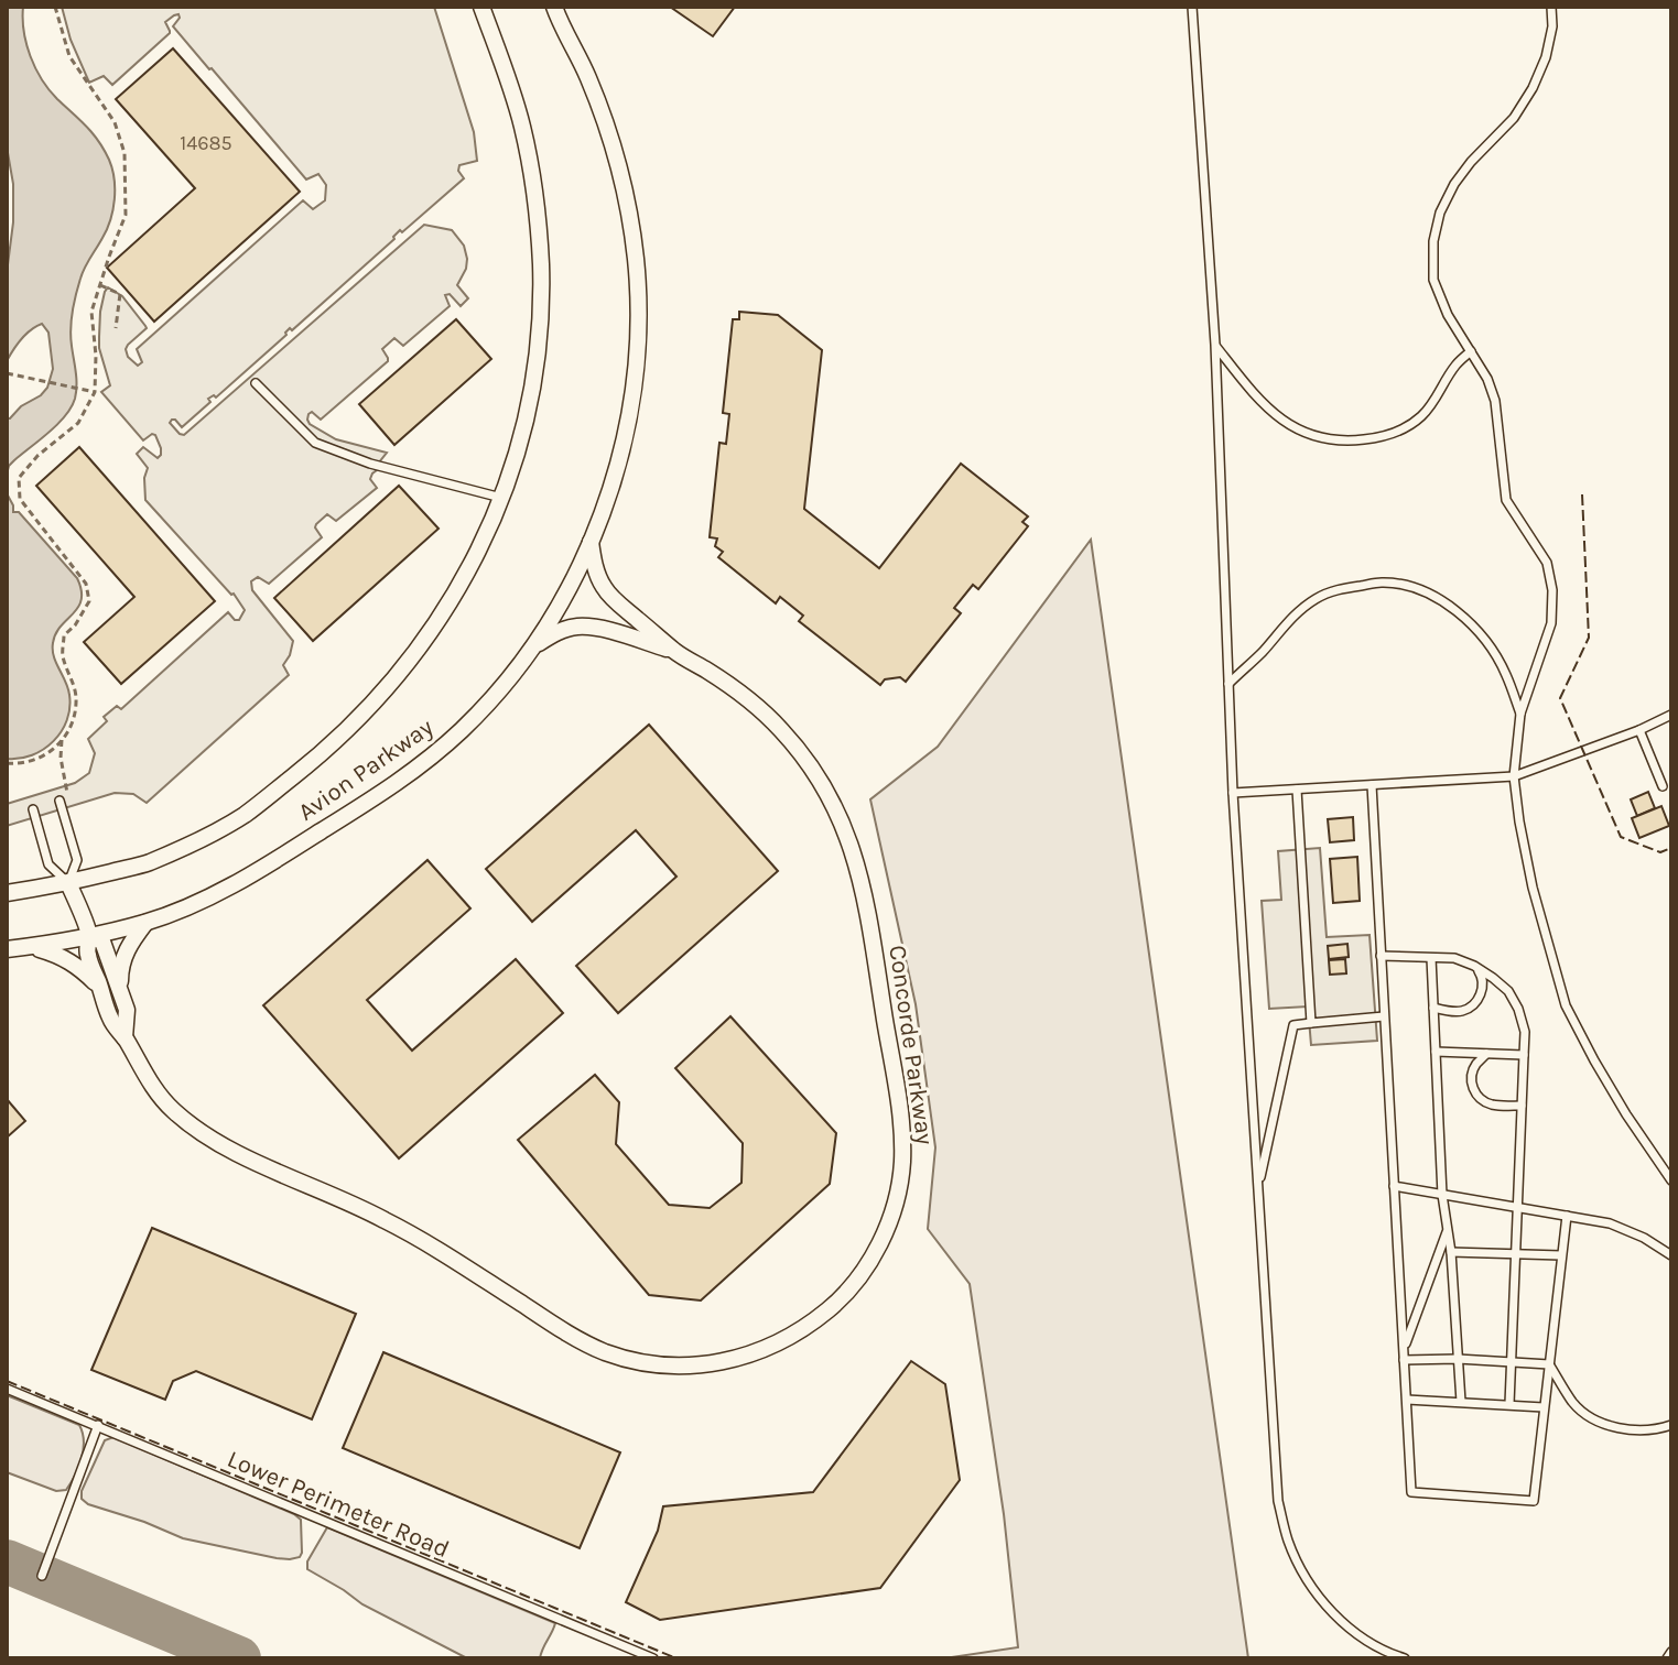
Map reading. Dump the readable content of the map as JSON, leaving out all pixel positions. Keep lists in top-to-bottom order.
{
  "streets": {
    "street": ["Avion Parkway", "Concorde Parkway"],
    "lane": ["Lower Perimeter Road"]
  },
  "crossings": [
    ["Avion Parkway", "Concorde Parkway"]
  ],
  "house_numbers": ["14685"]
}
